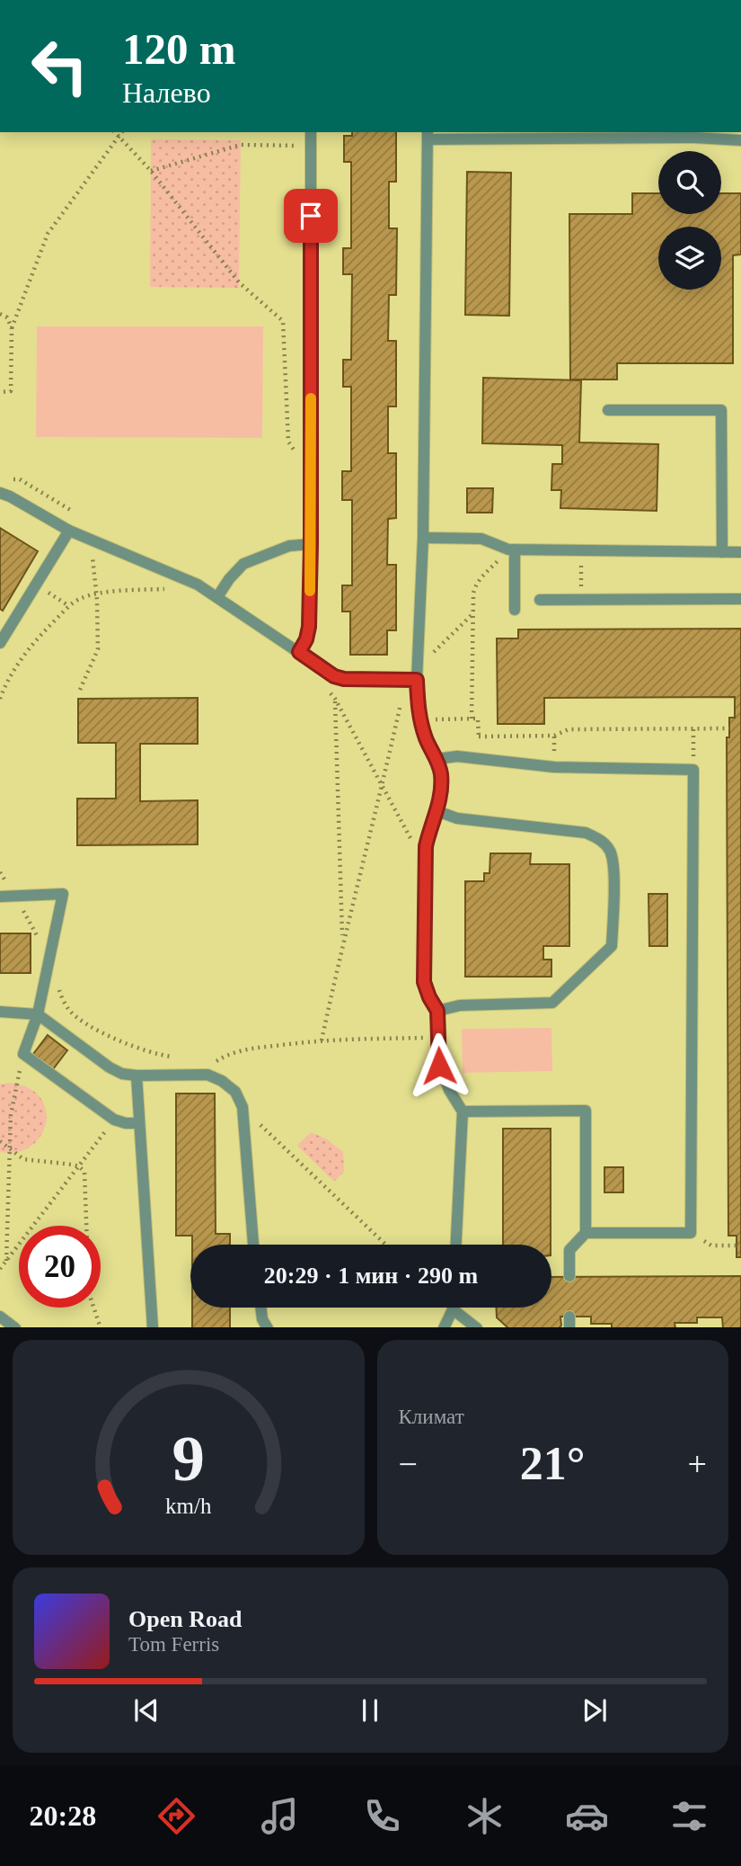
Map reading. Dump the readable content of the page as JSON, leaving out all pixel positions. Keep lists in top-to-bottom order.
{
  "page": {
    "turn": ["120 m", "Налево"],
    "limit": "20",
    "trip": "20:29 · 1 мин · 290 m",
    "tile": "Климат",
    "heat": ["−", "21°", "+"],
    "song": ["Open Road", "Tom Ferris"],
    "tabs": "20:28",
    "gauge": ["9", "km/h"]
  }
}
